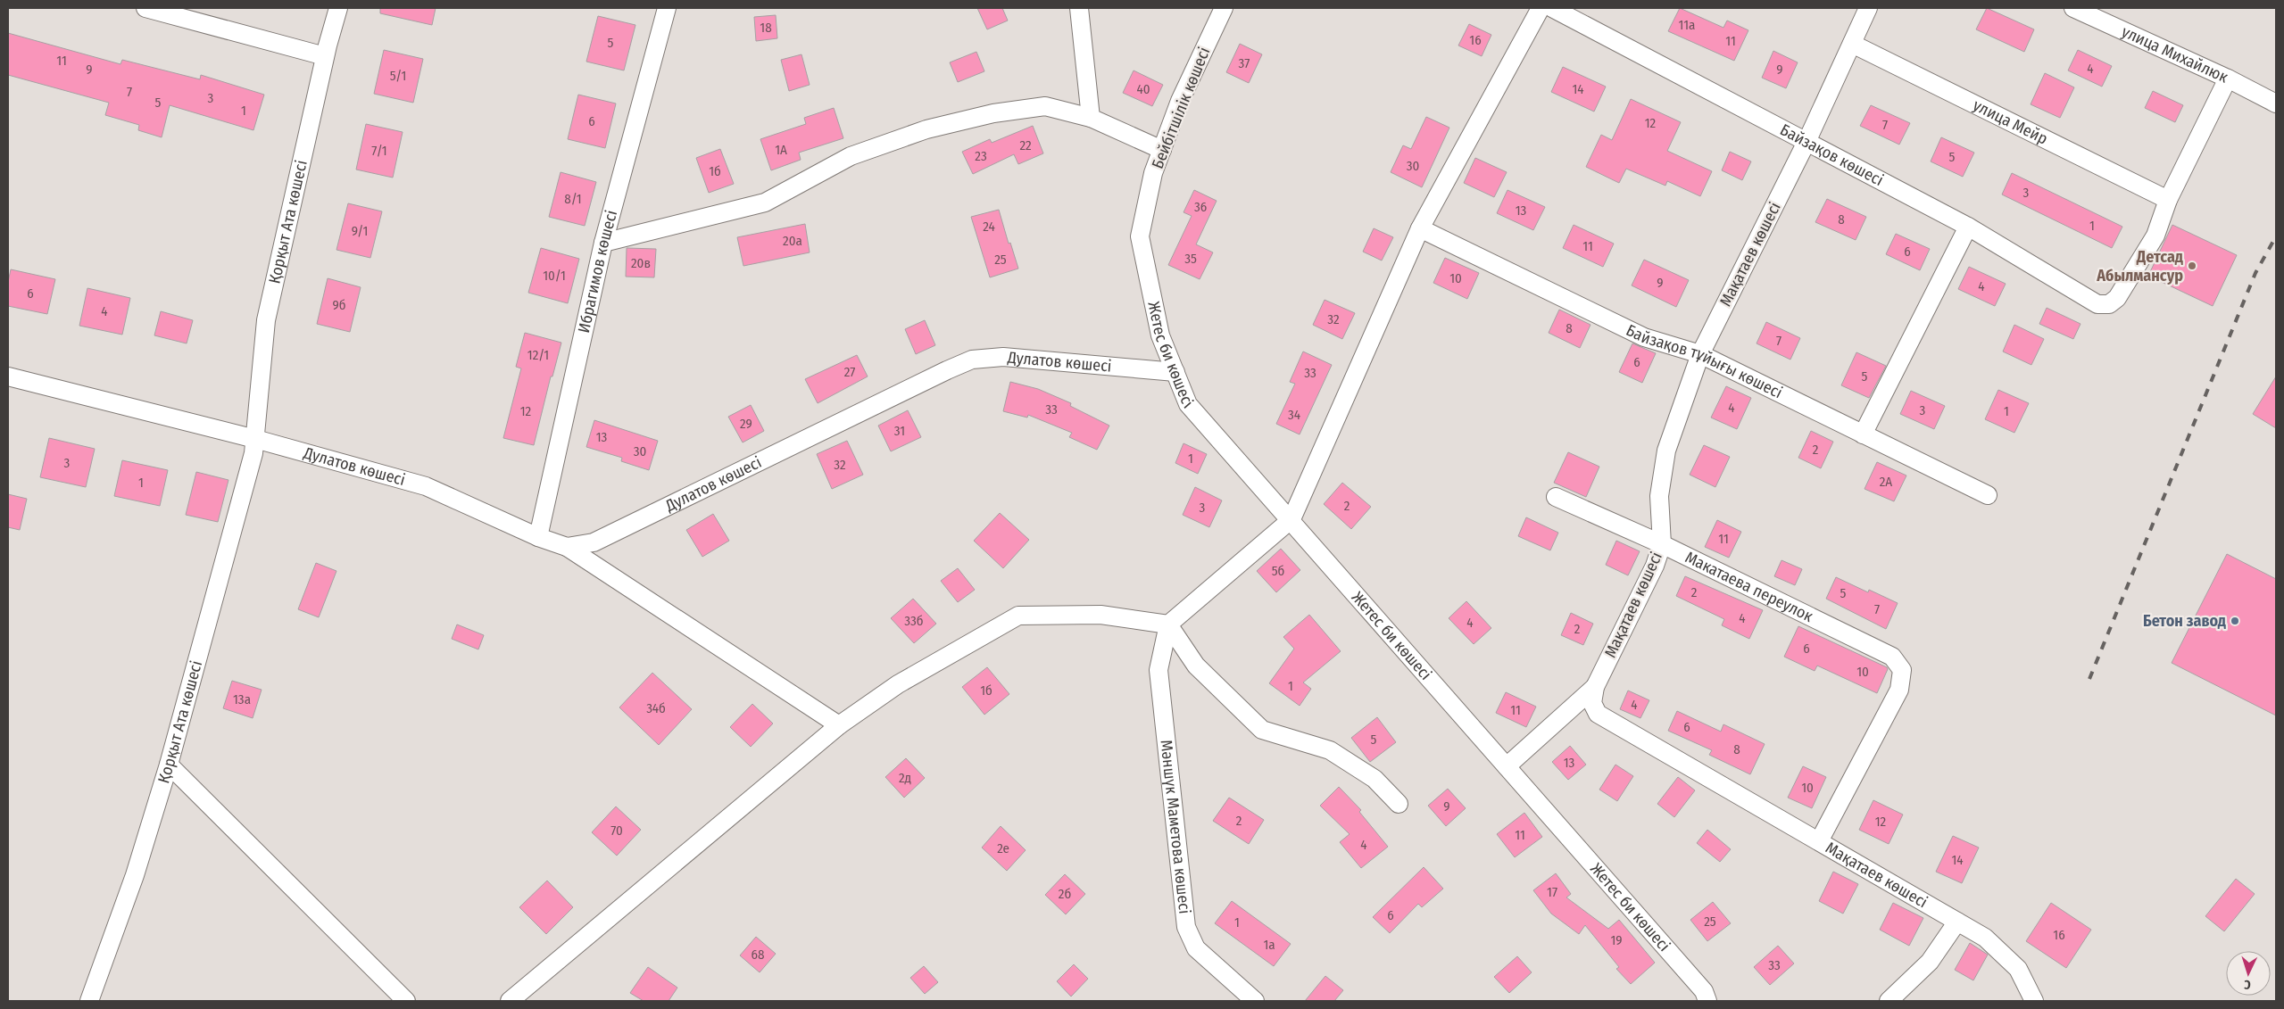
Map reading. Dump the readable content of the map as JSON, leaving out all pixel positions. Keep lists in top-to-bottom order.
{
  "streets": {
    "street": [
      "улица Михайлюк",
      "Бейбітшілік көшесі",
      "улица Мейр",
      "Байзақов көшесі",
      "Қорқыт Ата көшесі",
      "Мақатаев көшесі",
      "Ибрагимов көшесі",
      "Жетес би көшесі",
      "Байзақов тұйығы көшесі",
      "Дулатов көшесі",
      "Макатаева переулок",
      "Мәншүк Маметова көшесі"
    ]
  },
  "crossings": [
    ["Бейбітшілік көшесі", "Жетес би көшесі"],
    ["улица Мейр", "Байзақов көшесі"],
    ["улица Мейр", "Мақатаев көшесі"],
    ["Байзақов көшесі", "Мақатаев көшесі"],
    ["Қорқыт Ата көшесі", "Дулатов көшесі"],
    ["Мақатаев көшесі", "Байзақов тұйығы көшесі"],
    ["Мақатаев көшесі", "Макатаева переулок"],
    ["Ибрагимов көшесі", "Дулатов көшесі"],
    ["Жетес би көшесі", "Дулатов көшесі"]
  ],
  "places": ["Детсад Абылмансур", "Бетон завод"],
  "house_numbers": [
    "11а",
    "18",
    "16",
    "11",
    "5",
    "11",
    "37",
    "4",
    "9",
    "9",
    "5/1",
    "40",
    "14",
    "7",
    "3",
    "5",
    "1",
    "6",
    "12",
    "7",
    "22",
    "1А",
    "7/1",
    "23",
    "5",
    "30",
    "1б",
    "3",
    "8/1",
    "36",
    "13",
    "8",
    "1",
    "24",
    "9/1",
    "20а",
    "11",
    "6",
    "35",
    "25",
    "20в",
    "10/1",
    "10",
    "9",
    "4",
    "6",
    "9б",
    "4",
    "32",
    "8",
    "7",
    "12/1",
    "6",
    "27",
    "33",
    "5",
    "4",
    "33",
    "3",
    "12",
    "1",
    "34",
    "29",
    "31",
    "13",
    "2",
    "30",
    "1",
    "3",
    "32",
    "2А",
    "1",
    "2",
    "3",
    "11",
    "5б",
    "2",
    "5",
    "7",
    "4",
    "33б",
    "4",
    "2",
    "6",
    "10",
    "1",
    "1б",
    "13а",
    "4",
    "34б",
    "11",
    "6",
    "5",
    "8",
    "13",
    "2д",
    "10",
    "9",
    "2",
    "12",
    "70",
    "11",
    "4",
    "2е",
    "14",
    "17",
    "2б",
    "6",
    "25",
    "1",
    "16",
    "19",
    "1а",
    "68",
    "33"
  ],
  "north": "bottom"
}
